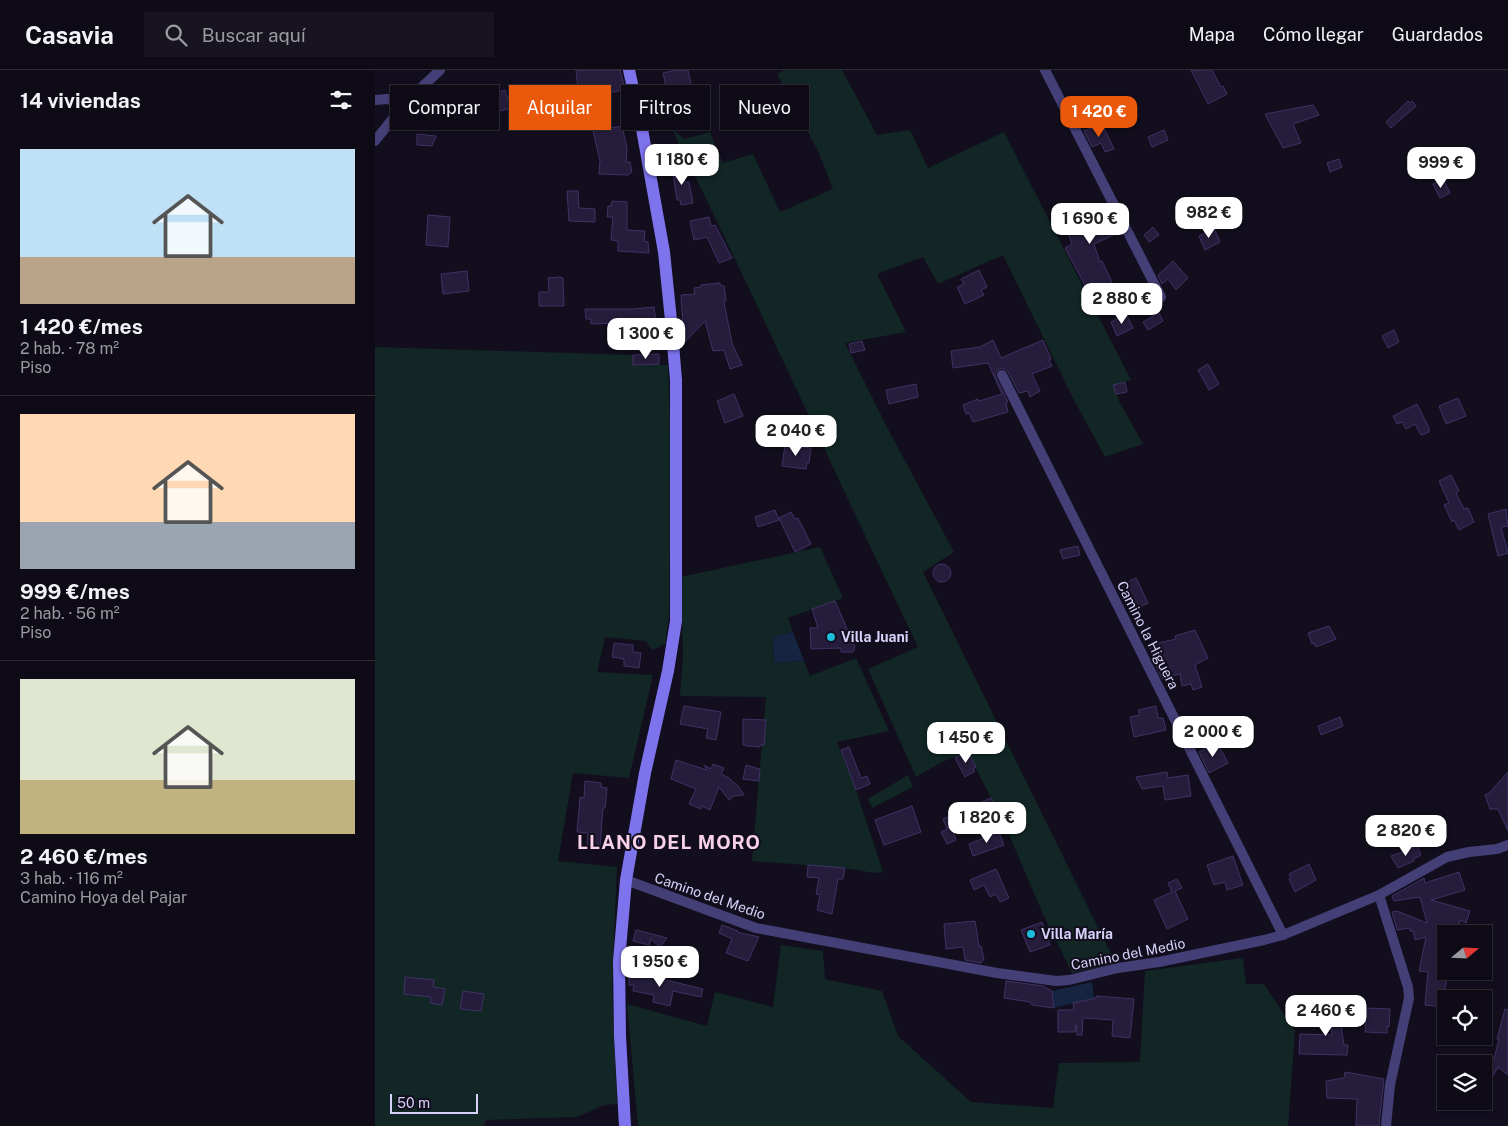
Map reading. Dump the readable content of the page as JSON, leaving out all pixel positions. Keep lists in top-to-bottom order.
{
  "streets": {
    "street": ["Camino la Higuera", "Camino del Medio"]
  },
  "crossings": [
    ["Camino la Higuera", "Camino del Medio"]
  ],
  "districts": ["LLANO DEL MORO"],
  "places": ["Villa Juani", "Villa María"],
  "scale_bar": "50 m",
  "north": "right",
  "page": {
    "header": "Casavia",
    "search": "Buscar aquí",
    "nav": ["Mapa", "Cómo llegar", "Guardados"],
    "heading": "14 viviendas",
    "chip": [
      "Comprar",
      "Alquilar",
      "Filtros",
      "Nuevo"
    ],
    "price": [
      "1 420 €",
      "1 180 €",
      "999 €",
      "982 €",
      "1 690 €",
      "2 880 €",
      "1 300 €",
      "2 040 €",
      "2 000 €",
      "1 450 €",
      "1 820 €",
      "2 820 €",
      "1 950 €",
      "2 460 €"
    ],
    "list": [
      {
        "name": "1 420 €/mes",
        "note": "2 hab. · 78 m² · Piso"
      },
      {
        "name": "999 €/mes",
        "note": "2 hab. · 56 m² · Piso"
      },
      {
        "name": "2 460 €/mes",
        "note": "3 hab. · 116 m² · Camino Hoya del Pajar"
      }
    ],
    "scale": "50 m"
  }
}
